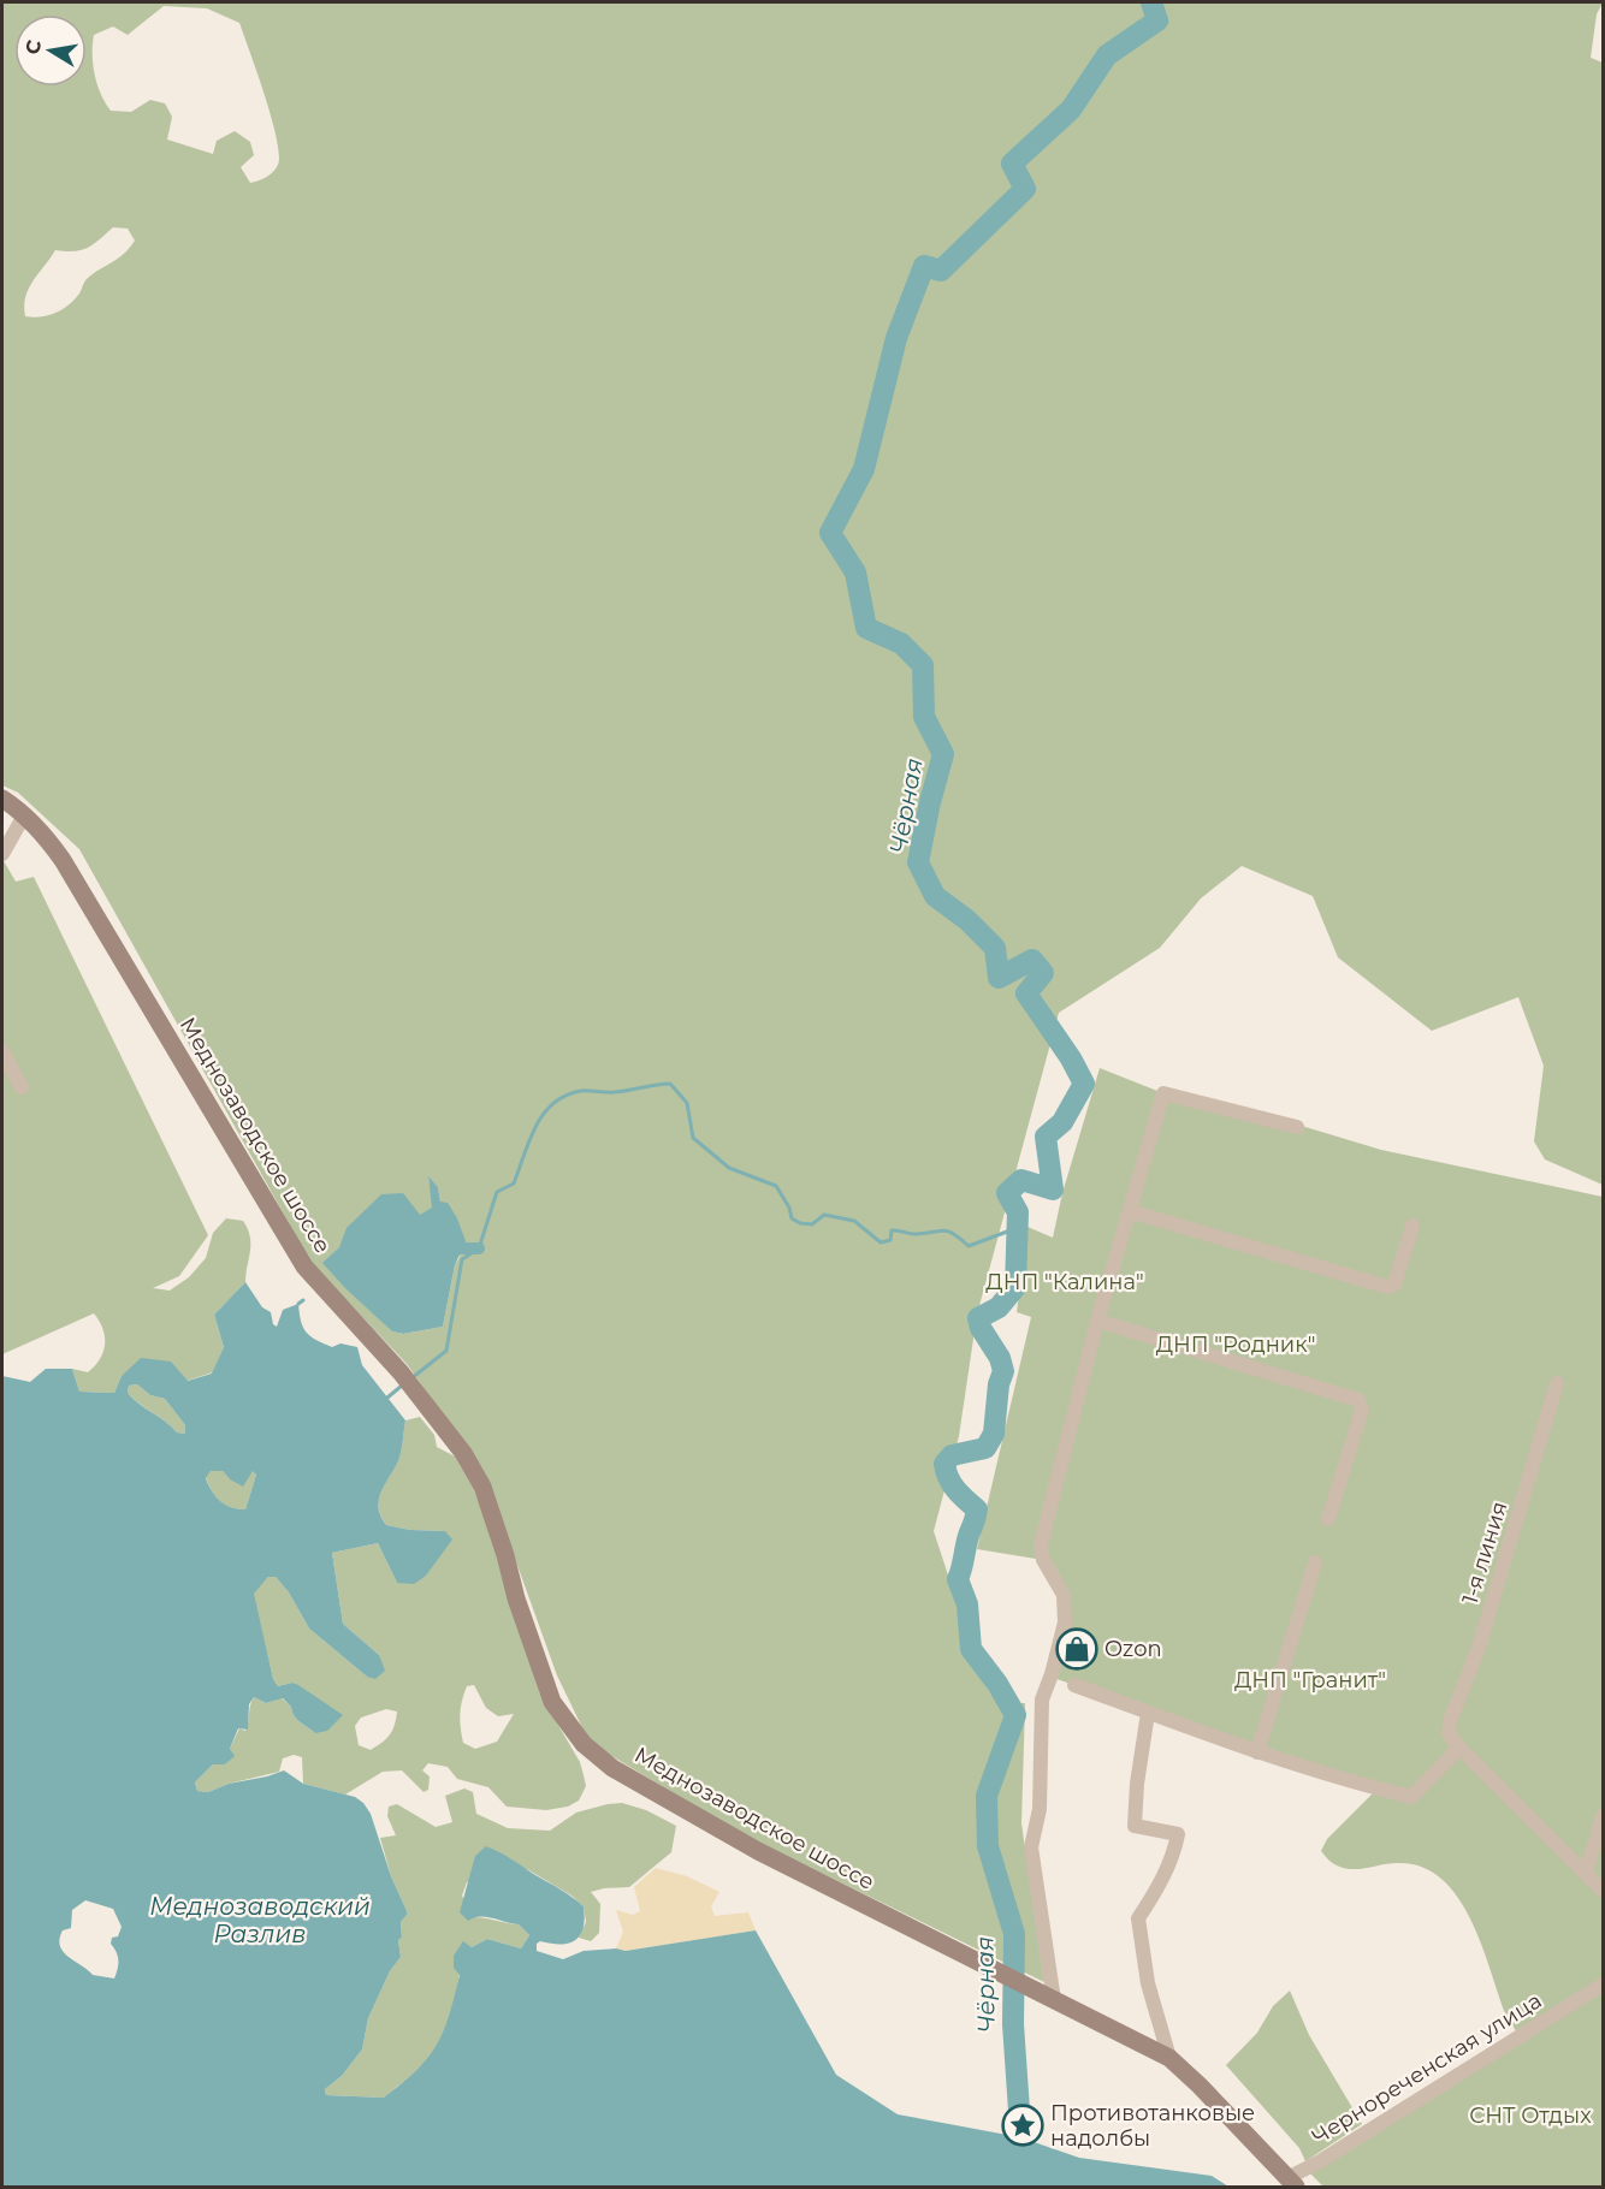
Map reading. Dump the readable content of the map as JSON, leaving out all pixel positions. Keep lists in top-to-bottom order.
{
  "streets": {
    "main road": ["Меднозаводское шоссе"],
    "street": ["1-я линия", "Чернореченская улица"]
  },
  "crossings": [
    ["Меднозаводское шоссе", "Чернореченская улица"]
  ],
  "water": ["Чёрная", "Меднозаводский Разлив"],
  "parks": [
    "ДНП \"Калина\"",
    "ДНП \"Родник\"",
    "ДНП \"Гранит\"",
    "СНТ Отдых"
  ],
  "places": {
    "shop": ["Ozon"],
    "place": ["Противотанковые надолбы"]
  },
  "north": "left"
}
